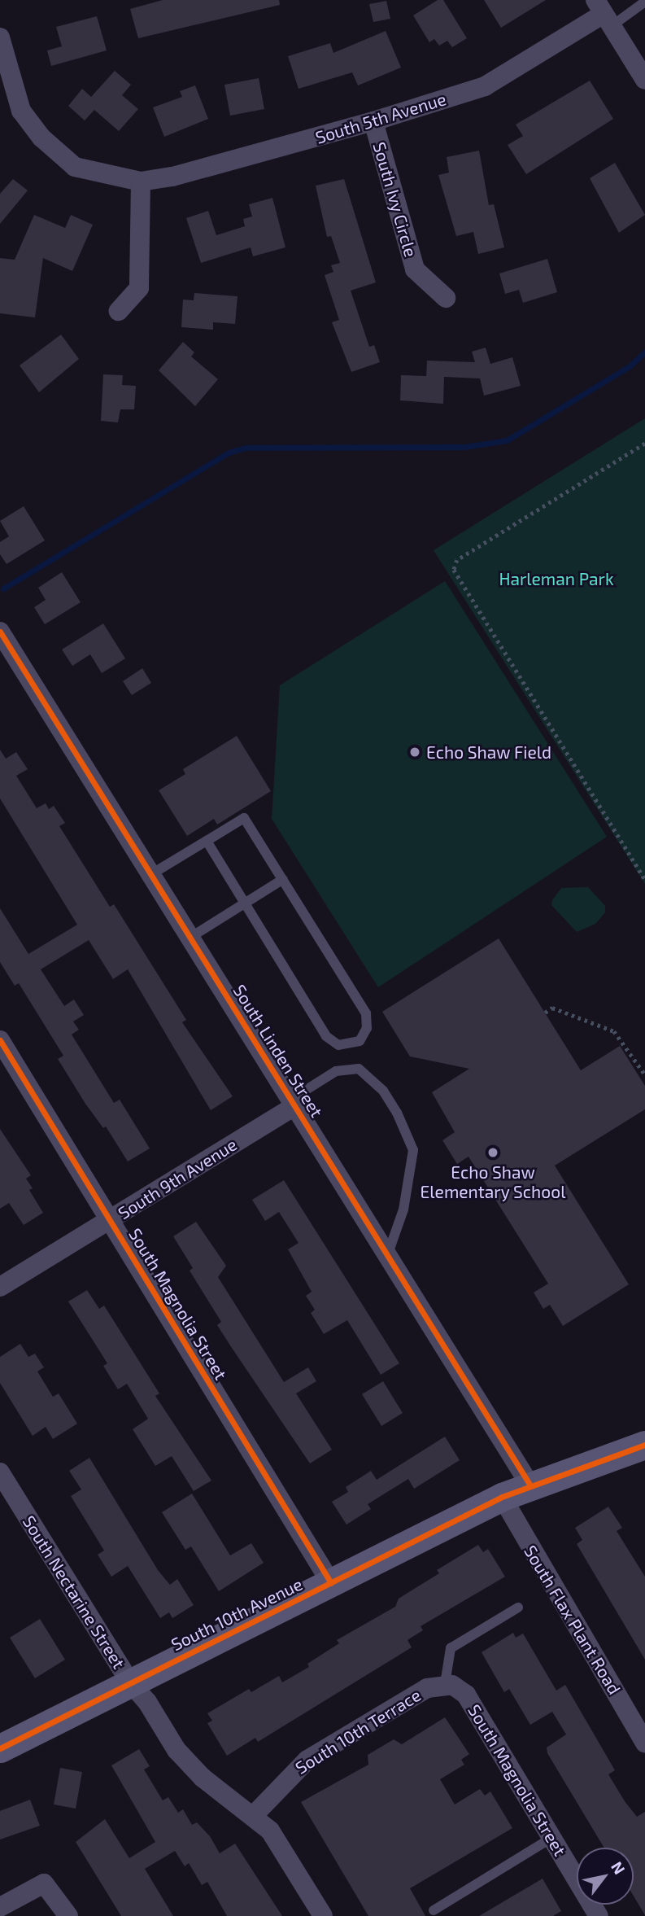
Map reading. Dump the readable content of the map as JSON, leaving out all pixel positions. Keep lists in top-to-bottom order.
{
  "streets": {
    "main road": ["South 10th Avenue"],
    "street": [
      "South 5th Avenue",
      "South Ivy Circle",
      "South Linden Street",
      "South 9th Avenue",
      "South Magnolia Street",
      "South Nectarine Street",
      "South Flax Plant Road",
      "South 10th Terrace"
    ]
  },
  "crossings": [
    ["South 5th Avenue", "South Ivy Circle"],
    ["South Linden Street", "South 9th Avenue"],
    ["South Linden Street", "South 10th Avenue"],
    ["South 9th Avenue", "South Magnolia Street"],
    ["South Magnolia Street", "South 10th Avenue"],
    ["South Magnolia Street", "South 10th Terrace"],
    ["South Nectarine Street", "South 10th Avenue"],
    ["South Nectarine Street", "South 10th Terrace"],
    ["South 10th Avenue", "South Flax Plant Road"]
  ],
  "parks": ["Harleman Park"],
  "places": ["Echo Shaw Field", "Echo Shaw Elementary School"],
  "north": "top right"
}
